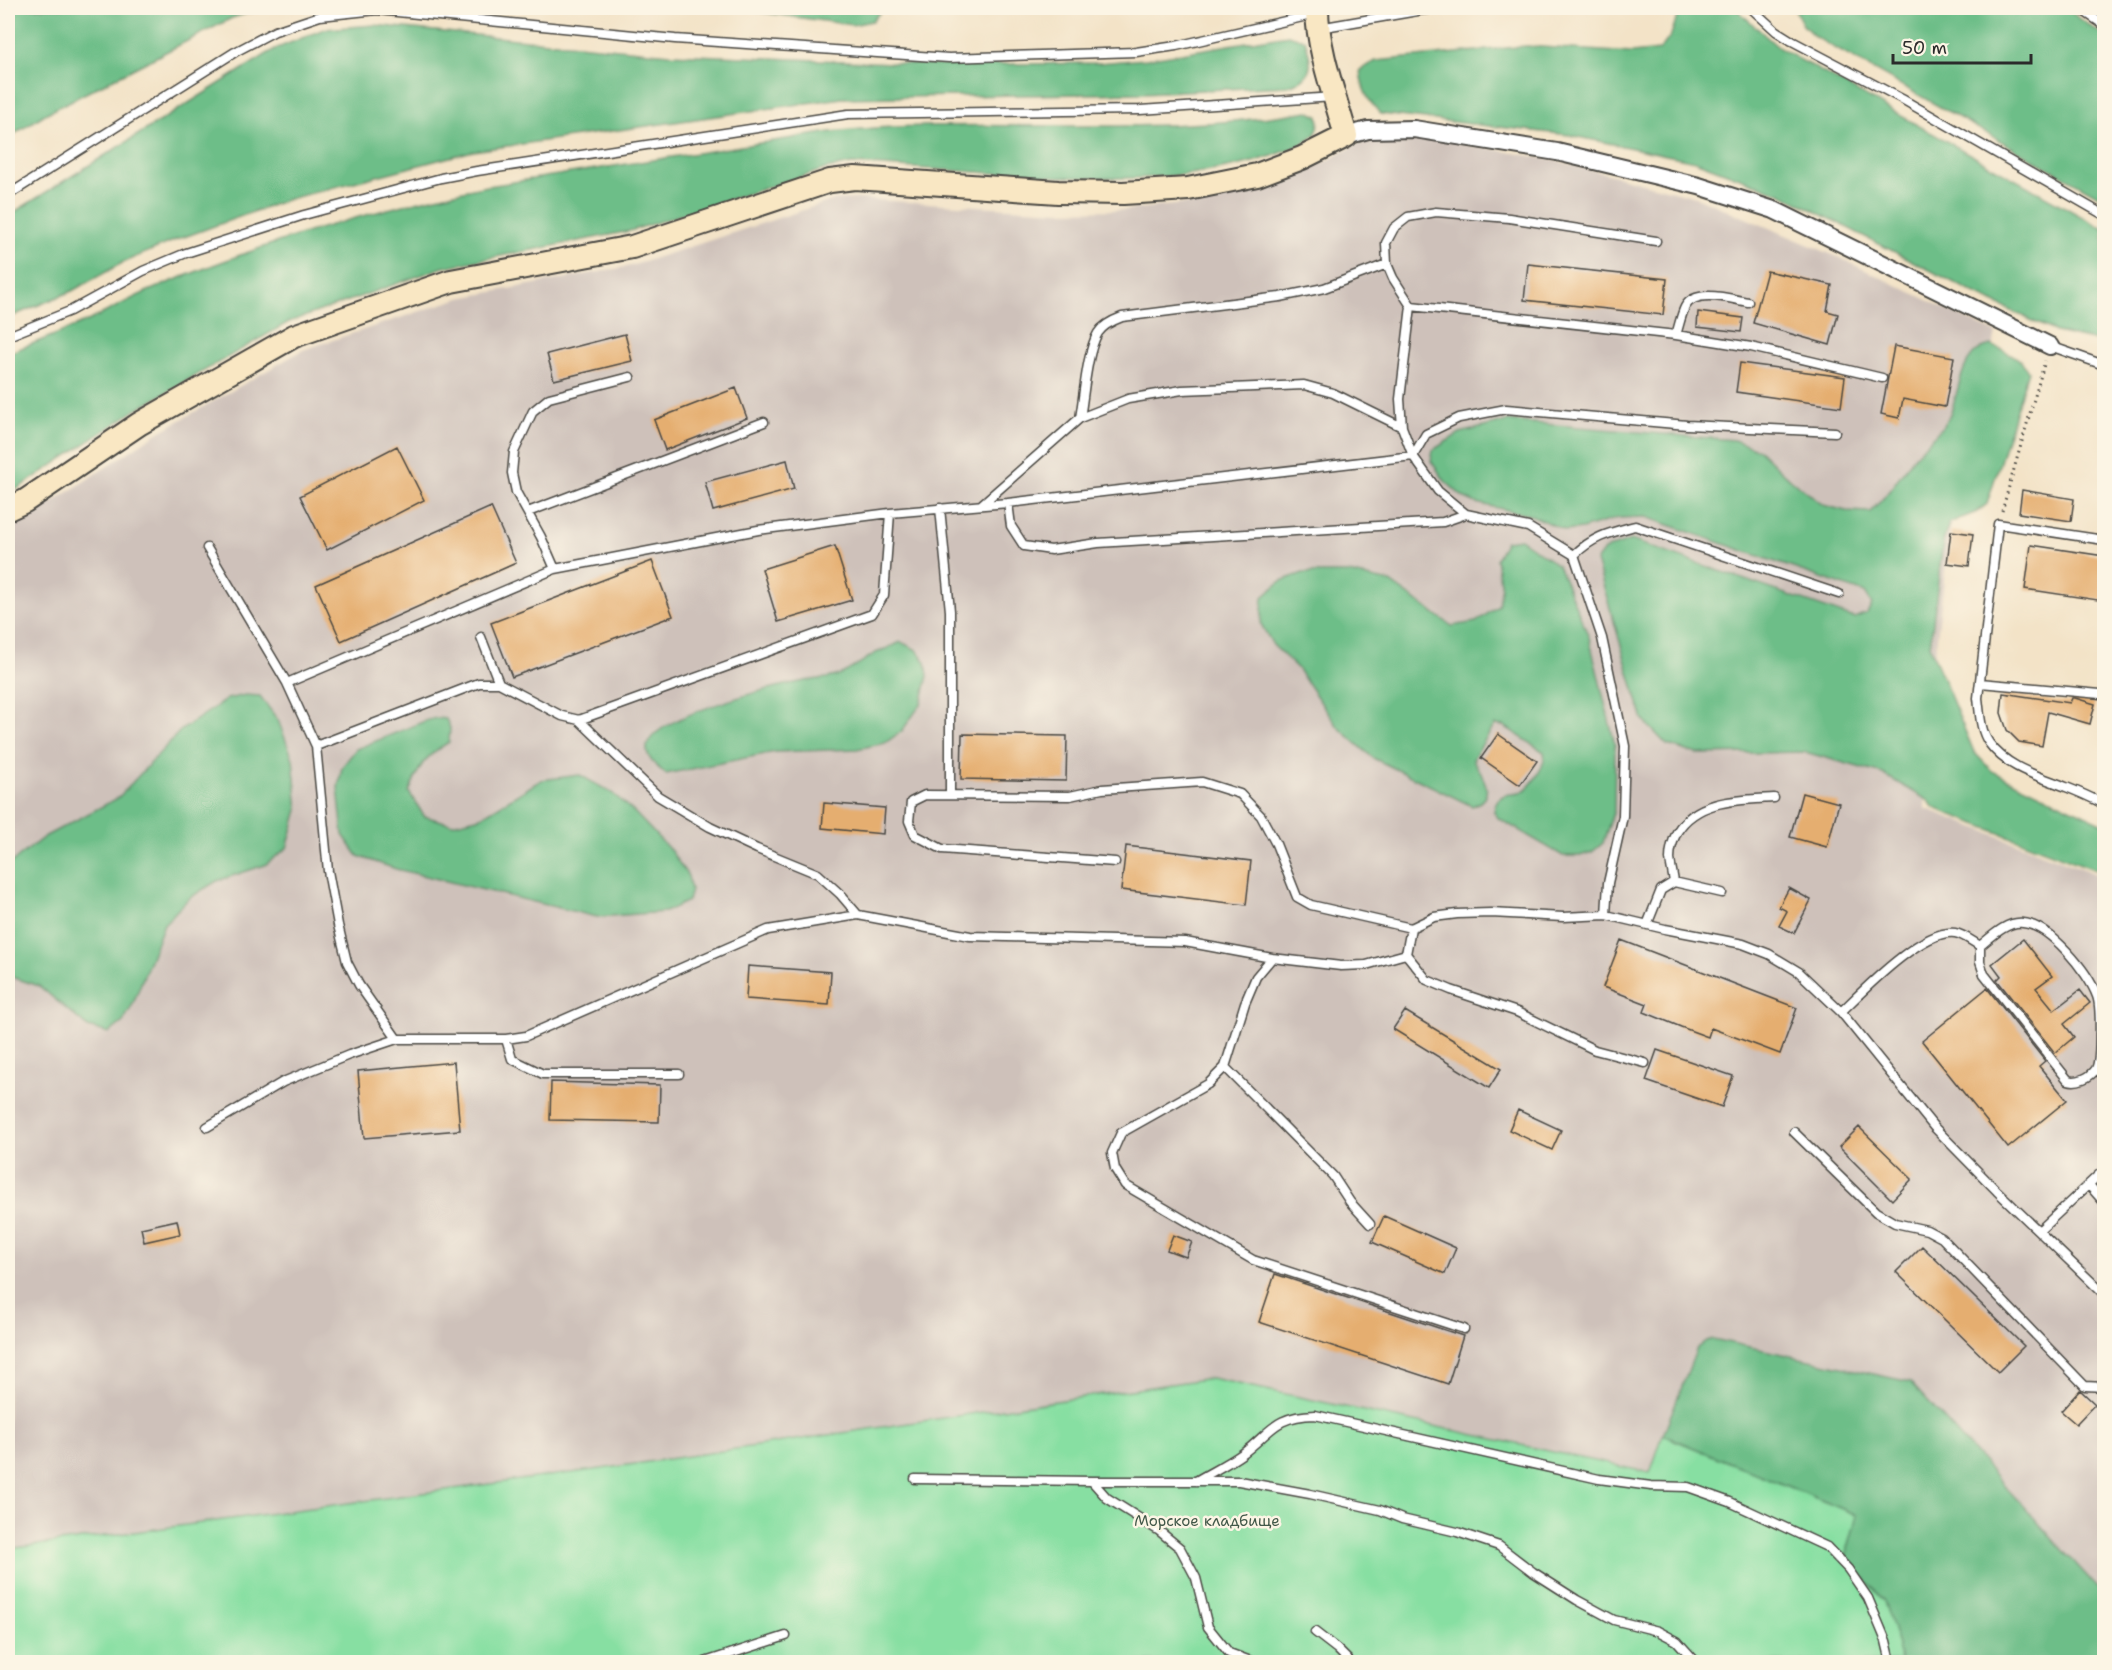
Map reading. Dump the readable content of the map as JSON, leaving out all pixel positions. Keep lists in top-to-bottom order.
{
  "parks": ["Морское кладбище"],
  "scale_bar": "50 m"
}
